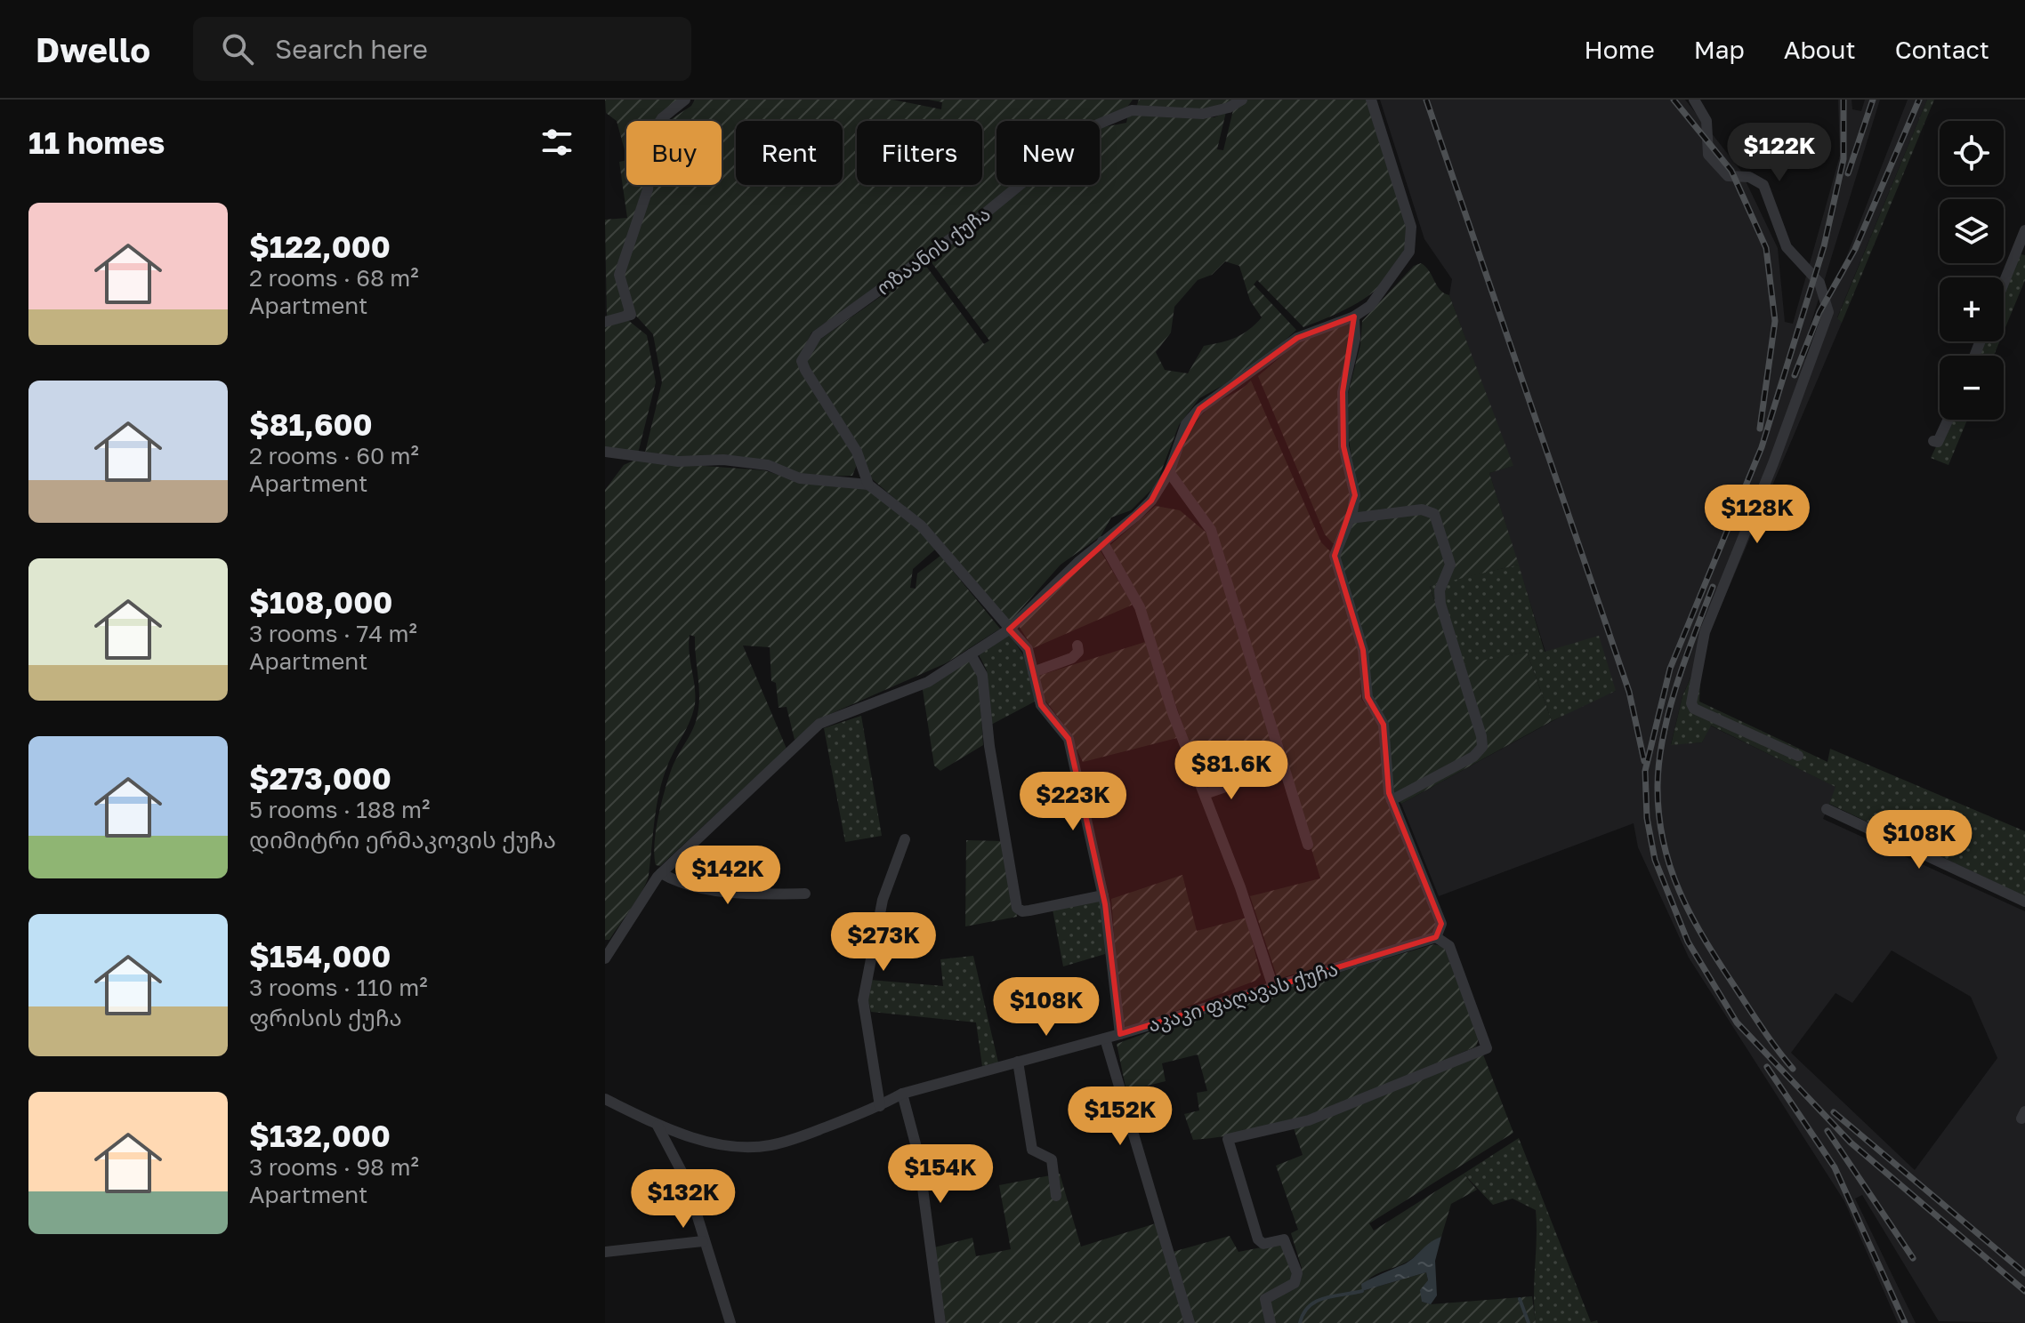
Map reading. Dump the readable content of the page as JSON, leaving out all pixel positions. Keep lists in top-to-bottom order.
{
  "streets": {
    "street": ["ოზაანის ქუჩა", "აკაკი ფაღავას ქუჩა"]
  },
  "page": {
    "header": "Dwello",
    "search": "Search here",
    "nav": [
      "Home",
      "Map",
      "About",
      "Contact"
    ],
    "heading": "11 homes",
    "map_buttons": ["+", "−"],
    "chip": [
      "Buy",
      "Rent",
      "Filters",
      "New"
    ],
    "price": [
      "$122K",
      "$128K",
      "$81.6K",
      "$223K",
      "$108K",
      "$142K",
      "$273K",
      "$108K",
      "$152K",
      "$154K",
      "$132K"
    ],
    "list": [
      {
        "name": "$122,000",
        "note": "2 rooms · 68 m² · Apartment"
      },
      {
        "name": "$81,600",
        "note": "2 rooms · 60 m² · Apartment"
      },
      {
        "name": "$108,000",
        "note": "3 rooms · 74 m² · Apartment"
      },
      {
        "name": "$273,000",
        "note": "5 rooms · 188 m² · დიმიტრი ერმაკოვის ქუჩა"
      },
      {
        "name": "$154,000",
        "note": "3 rooms · 110 m² · ფრისის ქუჩა"
      },
      {
        "name": "$132,000",
        "note": "3 rooms · 98 m² · Apartment"
      }
    ]
  }
}
